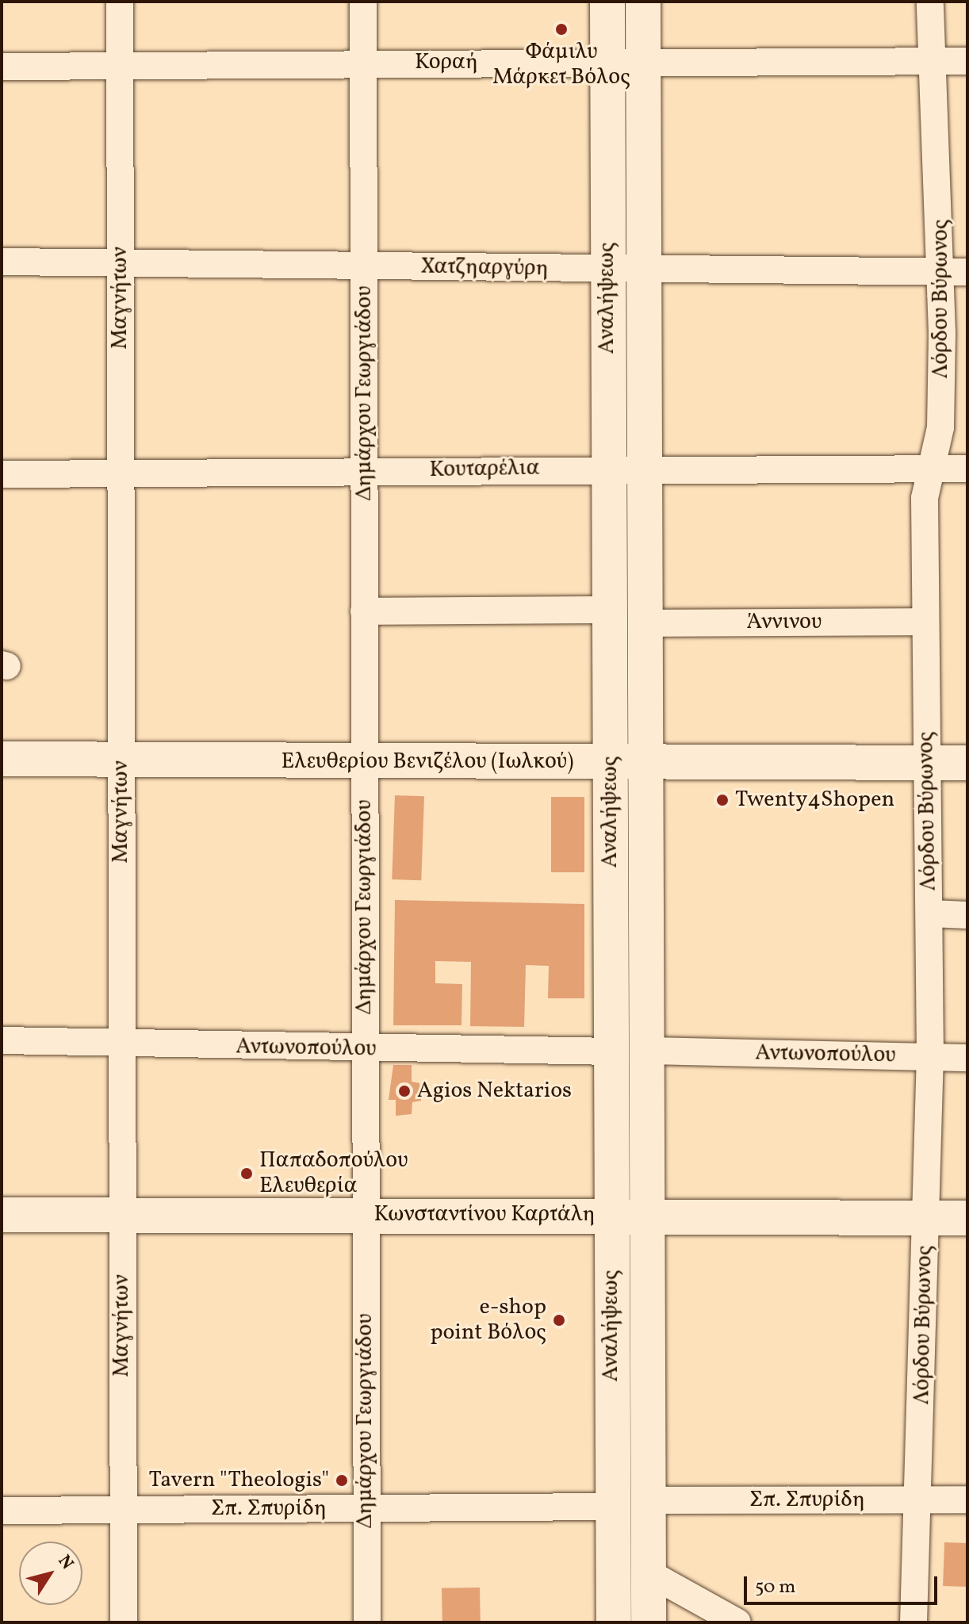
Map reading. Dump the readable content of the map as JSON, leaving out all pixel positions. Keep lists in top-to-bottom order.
{
  "streets": {
    "main road": ["Αναλήψεως", "Ελευθερίου Βενιζέλου (Ιωλκού)", "Κωνσταντίνου Καρτάλη"],
    "street": [
      "Κοραή",
      "Χατζηαργύρη",
      "Μαγνήτων",
      "Λόρδου Βύρωνος",
      "Δημάρχου Γεωργιάδου",
      "Κουταρέλια",
      "Άννινου",
      "Αντωνοπούλου",
      "Σπ. Σπυρίδη"
    ]
  },
  "crossings": [
    ["Κοραή", "Μαγνήτων"],
    ["Κοραή", "Αναλήψεως"],
    ["Κοραή", "Λόρδου Βύρωνος"],
    ["Κοραή", "Δημάρχου Γεωργιάδου"],
    ["Χατζηαργύρη", "Μαγνήτων"],
    ["Χατζηαργύρη", "Αναλήψεως"],
    ["Χατζηαργύρη", "Λόρδου Βύρωνος"],
    ["Χατζηαργύρη", "Δημάρχου Γεωργιάδου"],
    ["Μαγνήτων", "Κουταρέλια"],
    ["Μαγνήτων", "Ελευθερίου Βενιζέλου (Ιωλκού)"],
    ["Μαγνήτων", "Αντωνοπούλου"],
    ["Μαγνήτων", "Κωνσταντίνου Καρτάλη"],
    ["Μαγνήτων", "Σπ. Σπυρίδη"],
    ["Αναλήψεως", "Κουταρέλια"],
    ["Αναλήψεως", "Άννινου"],
    ["Αναλήψεως", "Ελευθερίου Βενιζέλου (Ιωλκού)"],
    ["Αναλήψεως", "Αντωνοπούλου"],
    ["Αναλήψεως", "Κωνσταντίνου Καρτάλη"],
    ["Αναλήψεως", "Σπ. Σπυρίδη"],
    ["Λόρδου Βύρωνος", "Κουταρέλια"],
    ["Λόρδου Βύρωνος", "Άννινου"],
    ["Λόρδου Βύρωνος", "Ελευθερίου Βενιζέλου (Ιωλκού)"],
    ["Λόρδου Βύρωνος", "Αντωνοπούλου"],
    ["Λόρδου Βύρωνος", "Κωνσταντίνου Καρτάλη"],
    ["Λόρδου Βύρωνος", "Σπ. Σπυρίδη"],
    ["Δημάρχου Γεωργιάδου", "Κουταρέλια"],
    ["Δημάρχου Γεωργιάδου", "Ελευθερίου Βενιζέλου (Ιωλκού)"],
    ["Δημάρχου Γεωργιάδου", "Αντωνοπούλου"],
    ["Δημάρχου Γεωργιάδου", "Κωνσταντίνου Καρτάλη"],
    ["Δημάρχου Γεωργιάδου", "Σπ. Σπυρίδη"]
  ],
  "places": [
    "Φάμιλυ Μάρκετ Βόλος",
    "Twenty4Shopen",
    "Agios Nektarios",
    "Παπαδοπούλου Ελευθερία",
    "e-shop point Βόλος",
    "Tavern \"Theologis\""
  ],
  "scale_bar": "50 m",
  "north": "top right"
}
